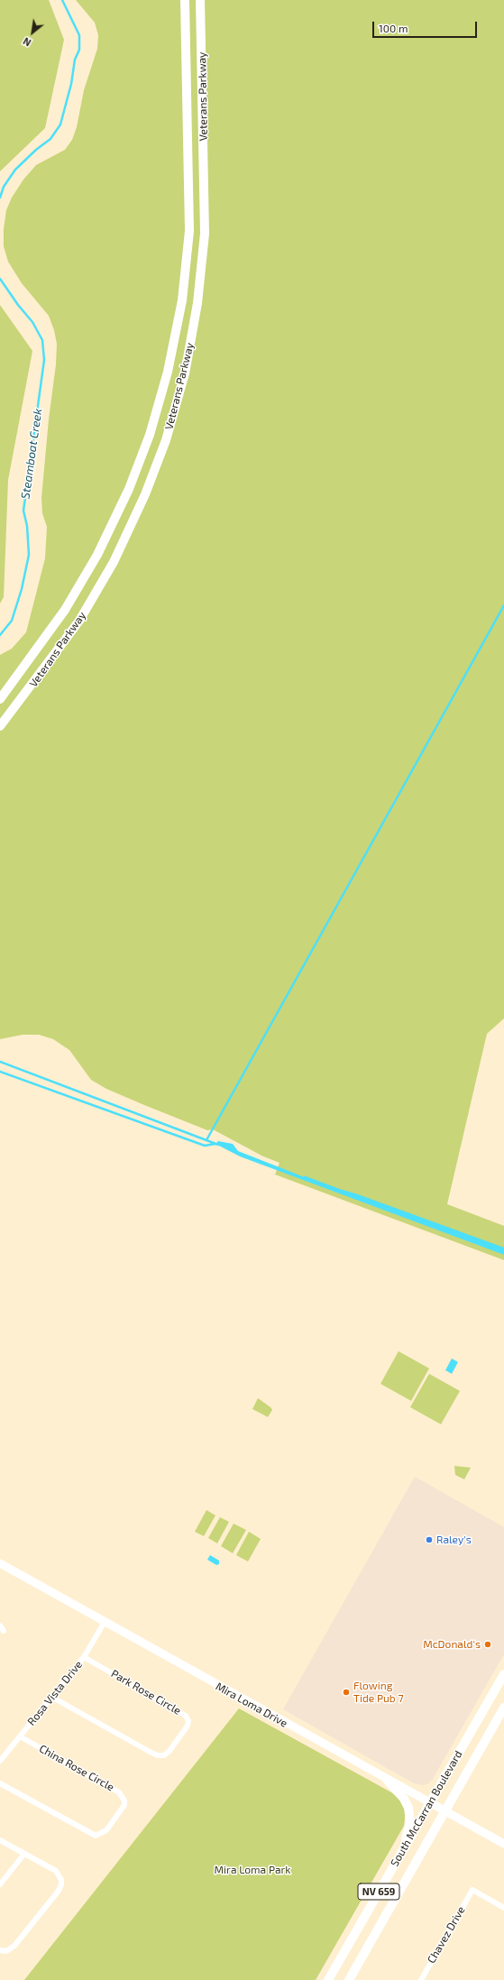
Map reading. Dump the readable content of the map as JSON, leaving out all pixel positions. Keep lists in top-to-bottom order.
{
  "streets": {
    "main road": [
      "Veterans Parkway",
      "Mira Loma Drive",
      "South McCarran Boulevard",
      "NV 659"
    ],
    "street": [
      "Park Rose Circle",
      "Rosa Vista Drive",
      "China Rose Circle",
      "Chavez Drive"
    ]
  },
  "crossings": [
    ["Park Rose Circle", "Rosa Vista Drive"],
    ["Rosa Vista Drive", "Mira Loma Drive"],
    ["Rosa Vista Drive", "China Rose Circle"],
    ["Mira Loma Drive", "South McCarran Boulevard"]
  ],
  "water": ["Steamboat Creek"],
  "parks": ["Mira Loma Park"],
  "places": ["Raley's", "McDonald's", "Flowing Tide Pub 7"],
  "scale_bar": "100 m",
  "north": "bottom left"
}
